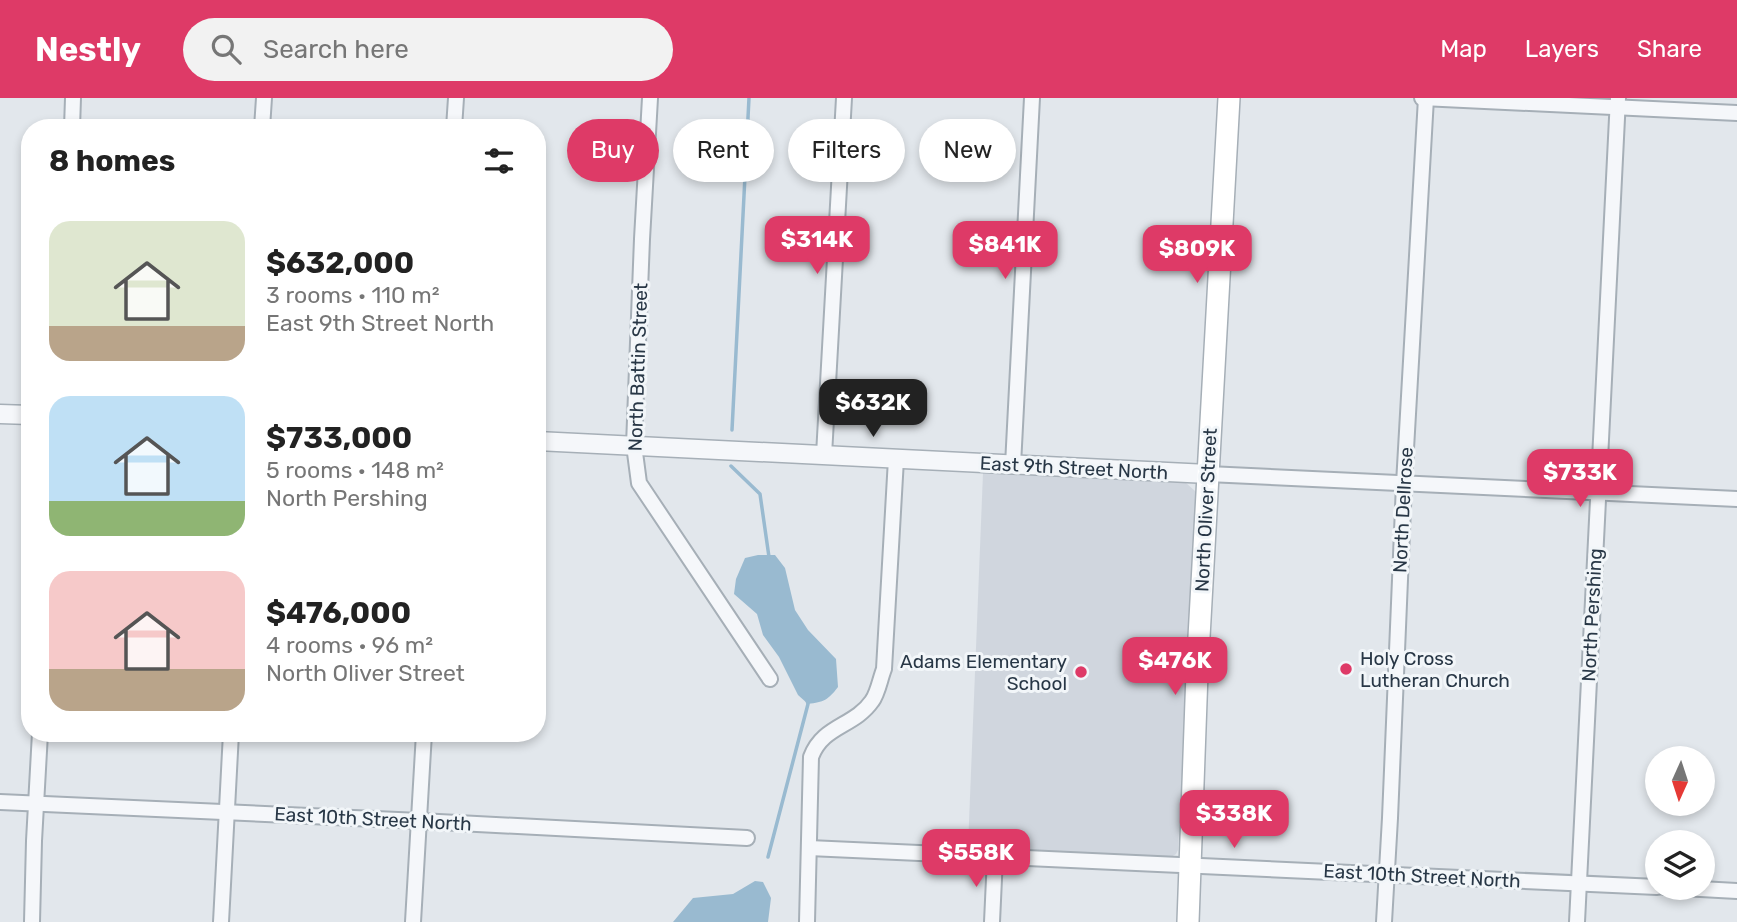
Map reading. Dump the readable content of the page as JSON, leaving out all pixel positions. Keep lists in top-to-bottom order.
{
  "streets": {
    "main road": ["North Oliver Street"],
    "street": [
      "North Battin Street",
      "East 9th Street North",
      "North Dellrose",
      "North Pershing",
      "East 10th Street North"
    ]
  },
  "crossings": [
    ["North Battin Street", "East 9th Street North"],
    ["East 9th Street North", "North Oliver Street"],
    ["East 9th Street North", "North Dellrose"],
    ["East 9th Street North", "North Pershing"],
    ["North Oliver Street", "East 10th Street North"],
    ["North Dellrose", "East 10th Street North"],
    ["North Pershing", "East 10th Street North"]
  ],
  "places": ["Holy Cross Lutheran Church", "Adams Elementary School"],
  "north": "bottom",
  "page": {
    "header": "Nestly",
    "search": "Search here",
    "nav": ["Map", "Layers", "Share"],
    "chip": [
      "Buy",
      "Rent",
      "Filters",
      "New"
    ],
    "heading": "8 homes",
    "list": [
      {
        "name": "$632,000",
        "note": "3 rooms · 110 m² · East 9th Street North"
      },
      {
        "name": "$733,000",
        "note": "5 rooms · 148 m² · North Pershing"
      },
      {
        "name": "$476,000",
        "note": "4 rooms · 96 m² · North Oliver Street"
      }
    ],
    "price": [
      "$314K",
      "$841K",
      "$809K",
      "$632K",
      "$733K",
      "$476K",
      "$338K",
      "$558K"
    ]
  }
}
